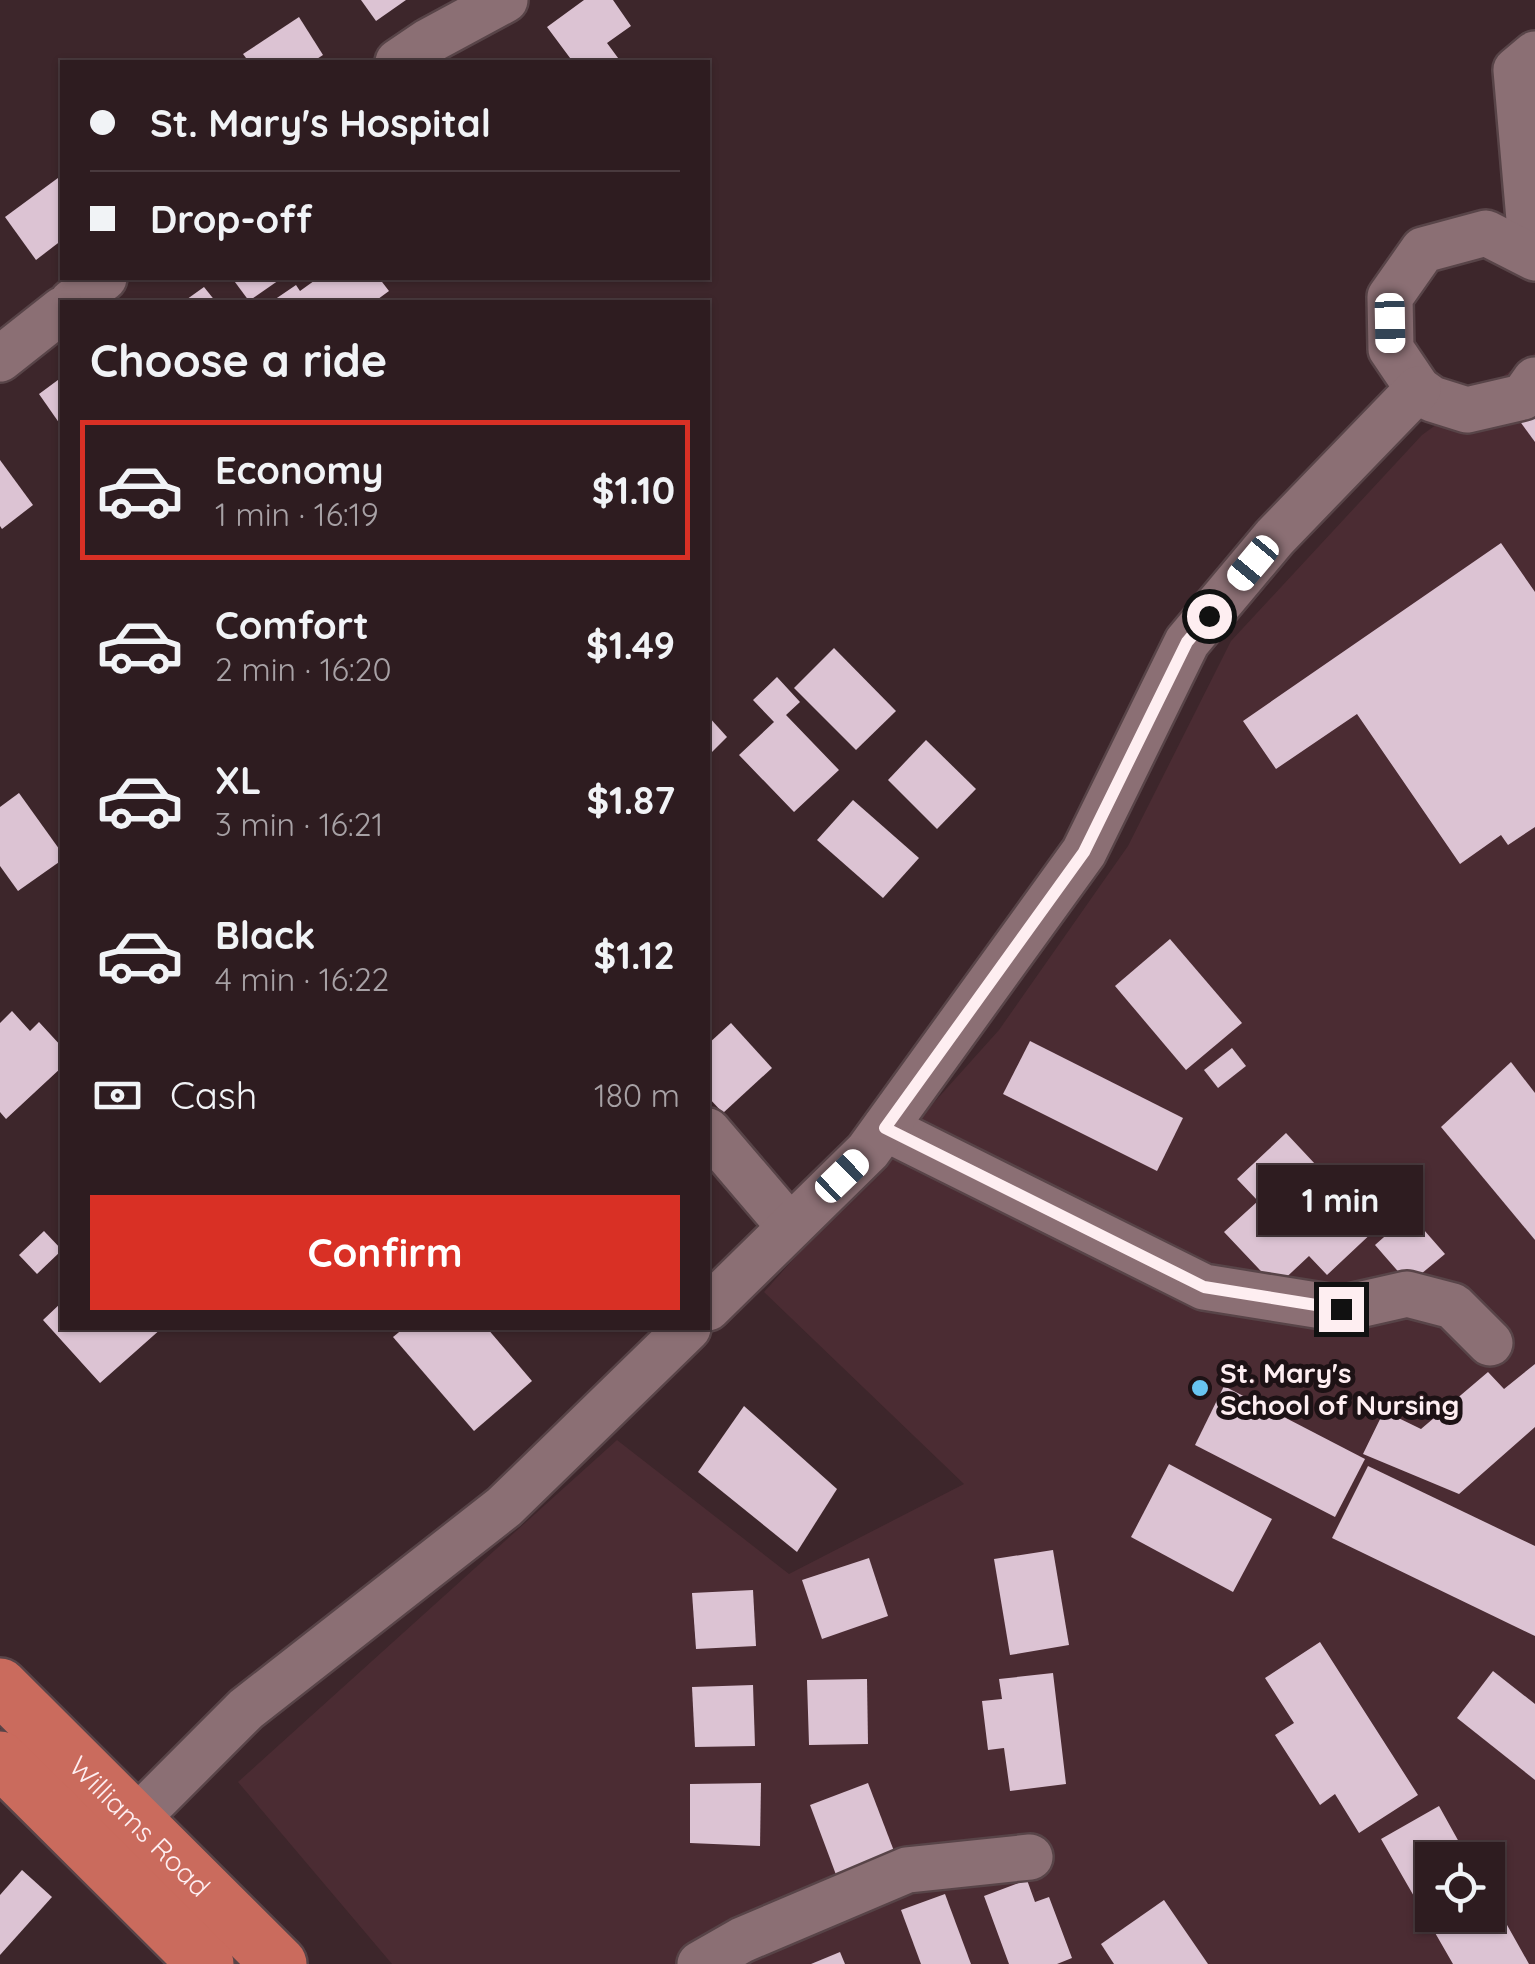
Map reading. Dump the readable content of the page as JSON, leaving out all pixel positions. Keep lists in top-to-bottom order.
{
  "streets": {
    "main road": ["Williams Road"]
  },
  "places": ["St. Mary's School of Nursing"],
  "page": {
    "banner": ["St. Mary's Hospital", "Drop-off"],
    "heading": "Choose a ride",
    "list": [
      {
        "name": "Economy",
        "note": "1 min · 16:19",
        "value": "$1.10"
      },
      {
        "name": "Comfort",
        "note": "2 min · 16:20",
        "value": "$1.49"
      },
      {
        "name": "XL",
        "note": "3 min · 16:21",
        "value": "$1.87"
      },
      {
        "name": "Black",
        "note": "4 min · 16:22",
        "value": "$1.12"
      }
    ],
    "pay": ["Cash", "180 m"],
    "bubble": "1 min",
    "buttons": "Confirm"
  }
}
